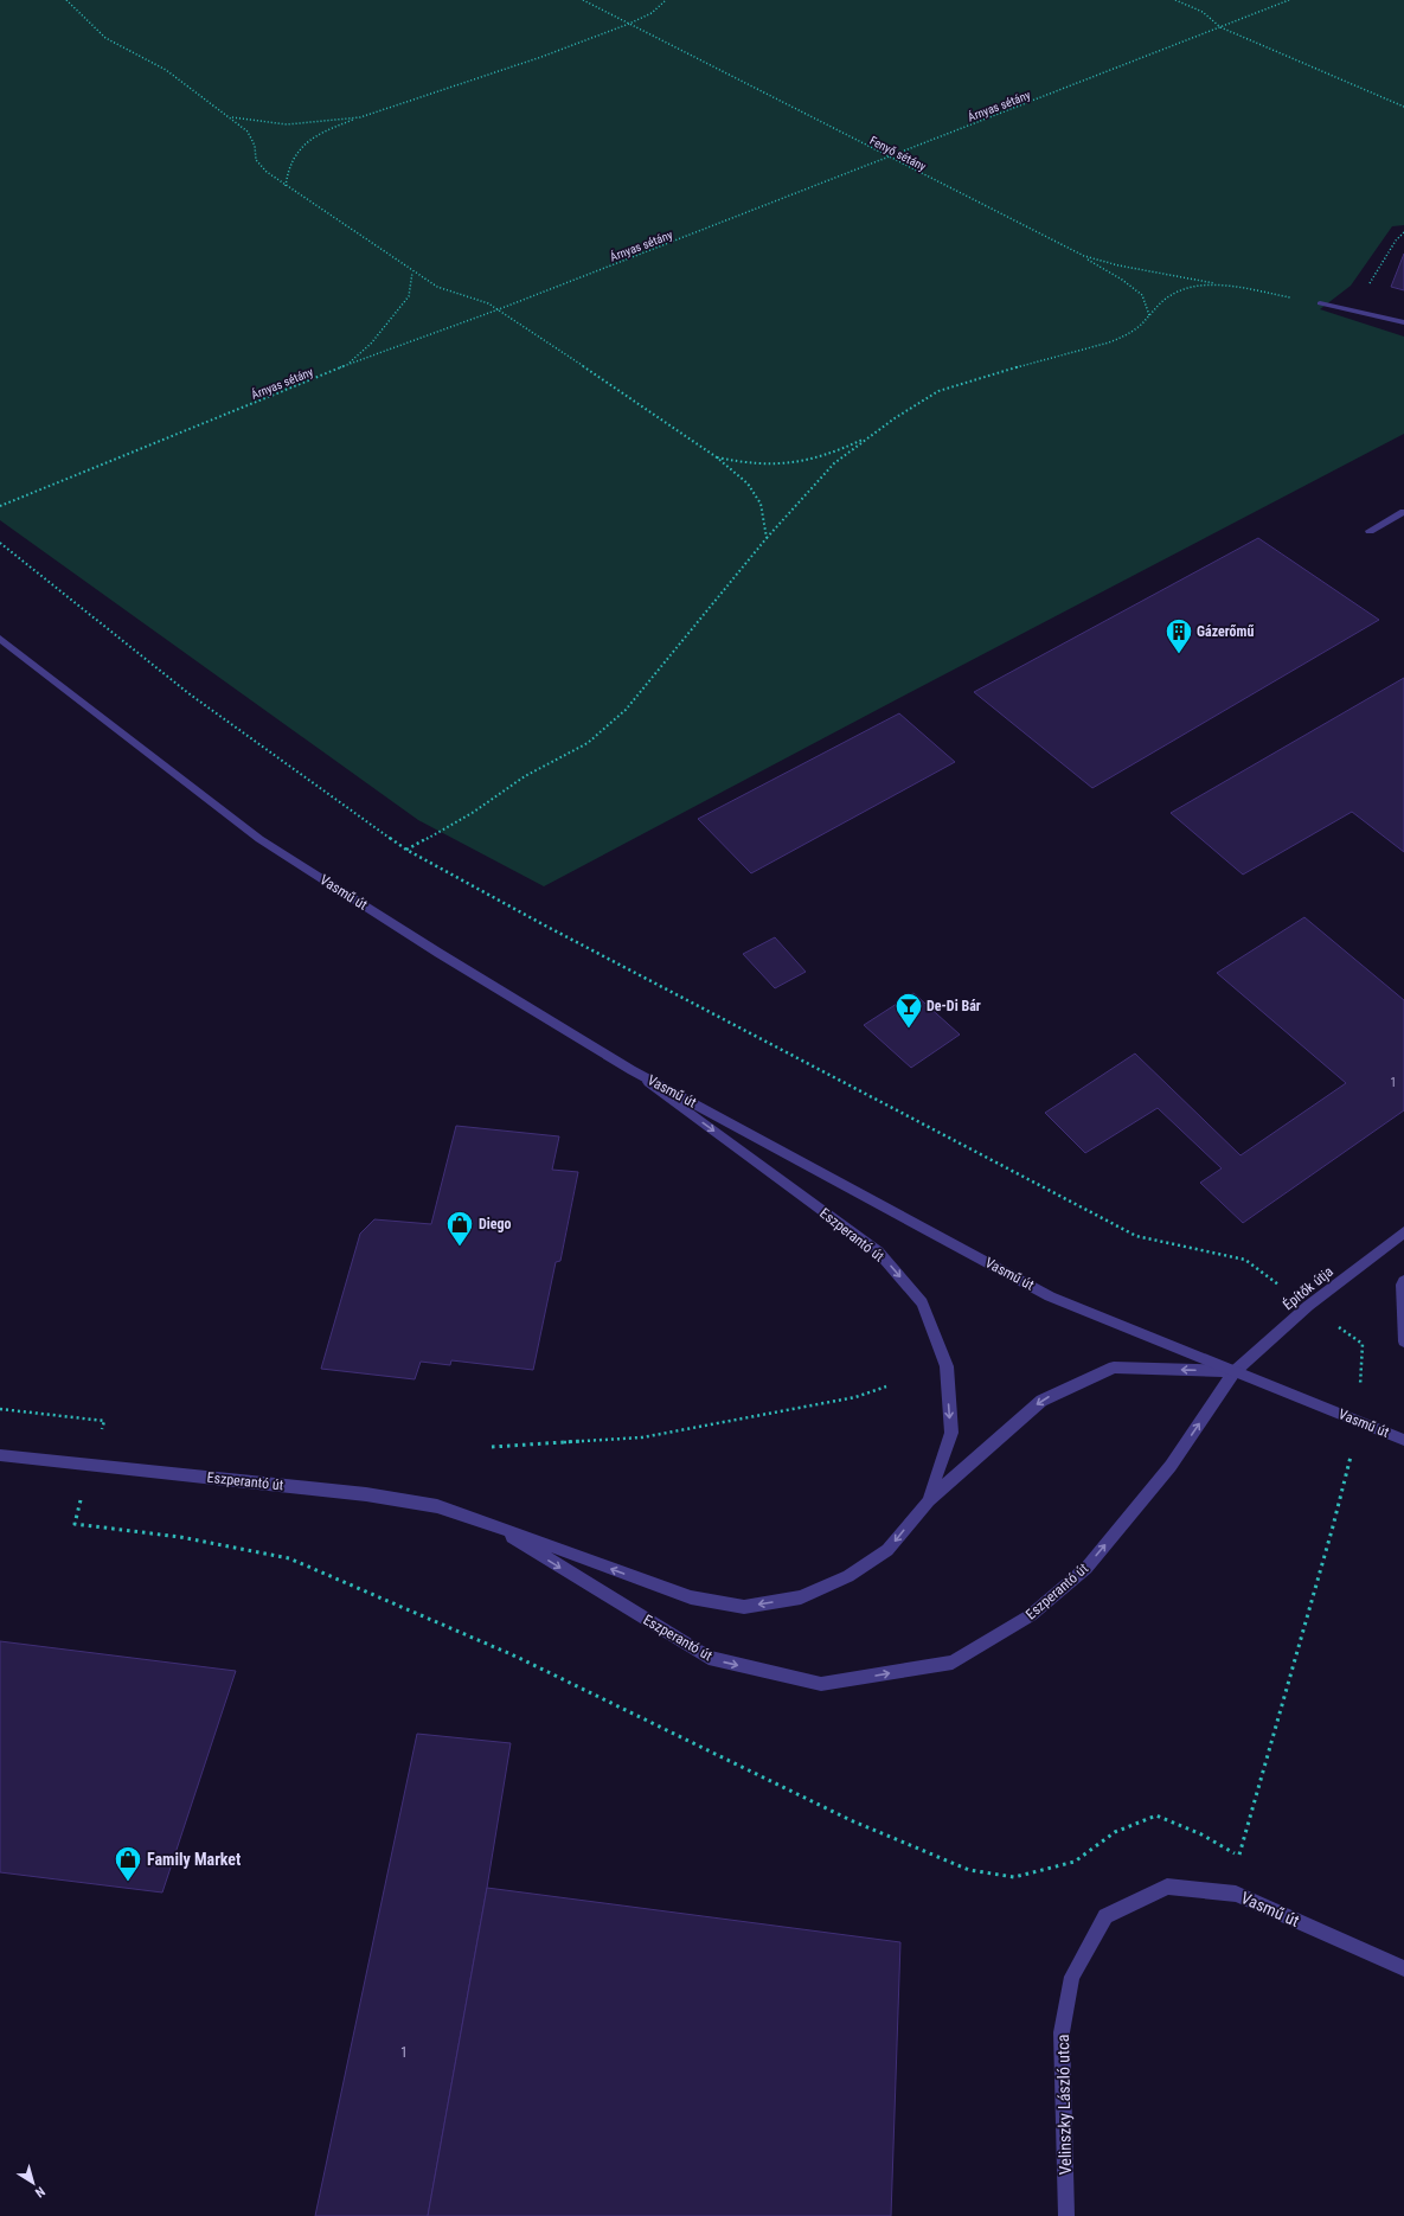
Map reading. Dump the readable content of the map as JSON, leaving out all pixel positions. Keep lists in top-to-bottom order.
{
  "streets": {
    "street": [
      "Vasmű út",
      "Eszperantó út",
      "Építők útja",
      "Velinszky László utca"
    ],
    "path": ["Árnyas sétány", "Fenyő sétány"]
  },
  "crossings": [
    ["Árnyas sétány", "Fenyő sétány"],
    ["Vasmű út", "Eszperantó út"],
    ["Vasmű út", "Építők útja"],
    ["Vasmű út", "Velinszky László utca"],
    ["Eszperantó út", "Építők útja"]
  ],
  "places": {
    "building": ["Gázerőmű"],
    "bar": ["De-Di Bár"],
    "shop": ["Diego", "Family Market"]
  },
  "house_numbers": ["1", "1"],
  "north": "bottom right"
}
